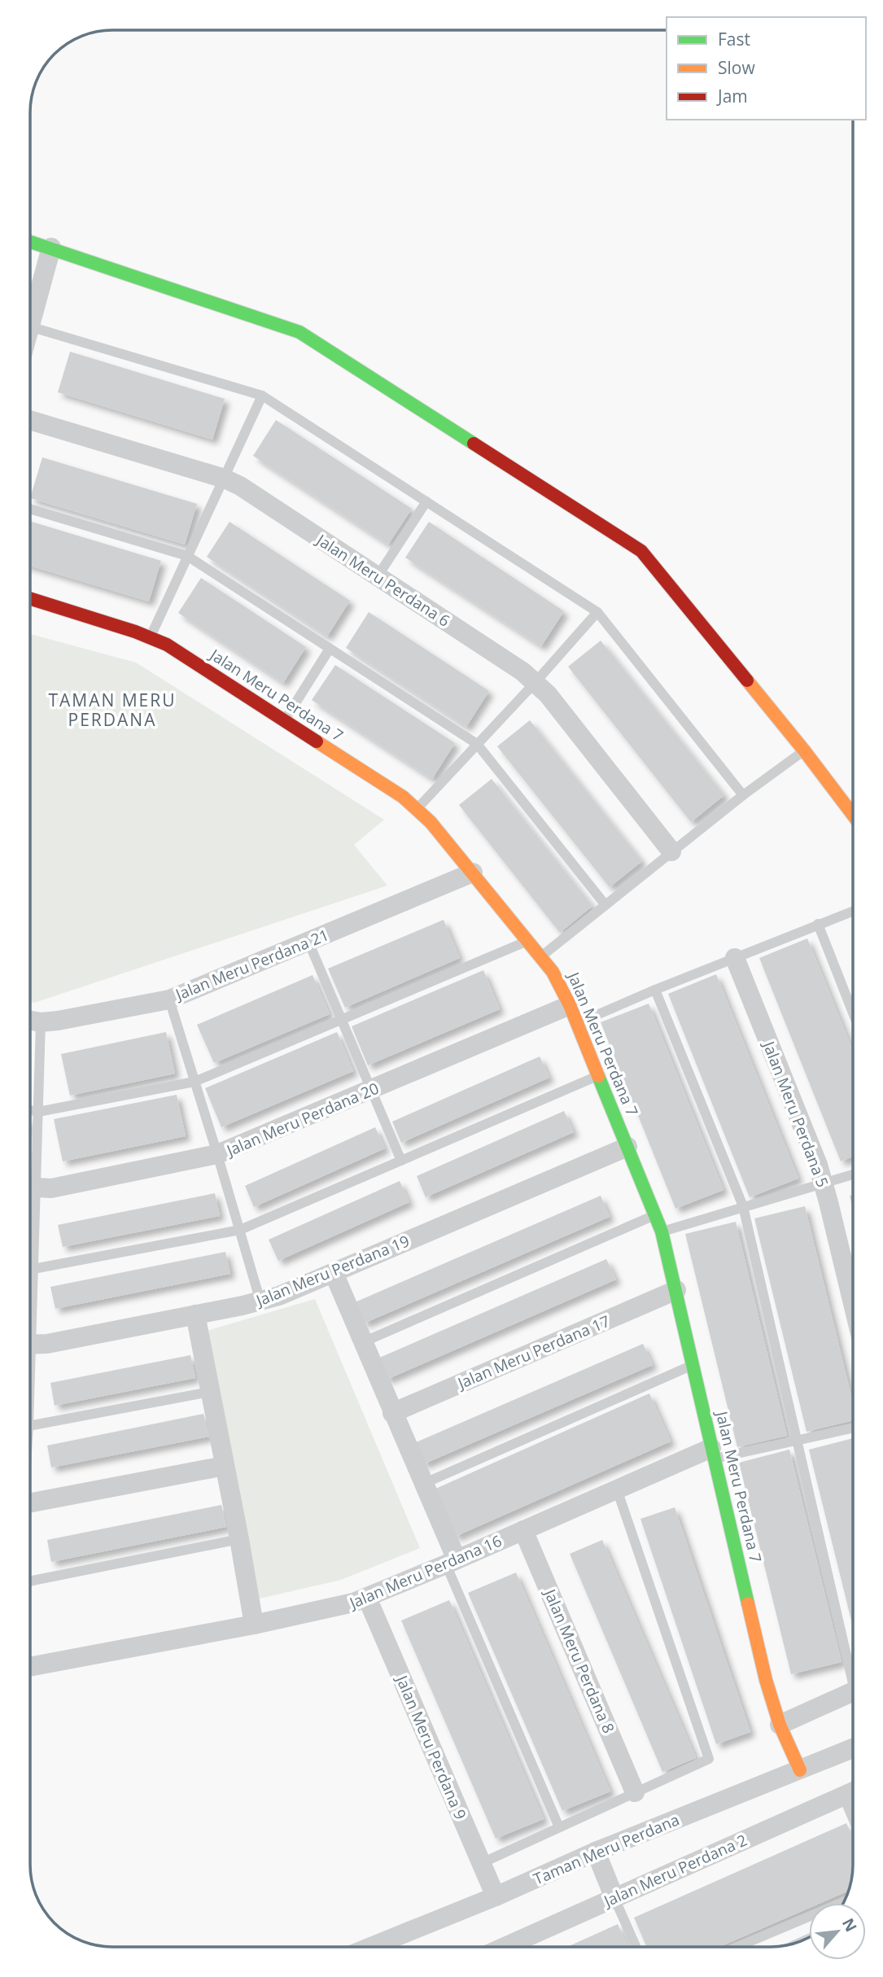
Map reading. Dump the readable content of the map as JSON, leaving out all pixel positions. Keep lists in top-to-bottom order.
{
  "streets": {
    "street": [
      "Jalan Meru Perdana 6",
      "Jalan Meru Perdana 7",
      "Jalan Meru Perdana 21",
      "Jalan Meru Perdana 5",
      "Jalan Meru Perdana 20",
      "Jalan Meru Perdana 19",
      "Jalan Meru Perdana 17",
      "Jalan Meru Perdana 16",
      "Jalan Meru Perdana 8",
      "Jalan Meru Perdana 9",
      "Taman Meru Perdana",
      "Jalan Meru Perdana 2"
    ]
  },
  "crossings": [
    ["Jalan Meru Perdana 7", "Jalan Meru Perdana 21"],
    ["Jalan Meru Perdana 7", "Jalan Meru Perdana 20"],
    ["Jalan Meru Perdana 7", "Jalan Meru Perdana 19"],
    ["Jalan Meru Perdana 7", "Jalan Meru Perdana 17"],
    ["Jalan Meru Perdana 7", "Jalan Meru Perdana 16"],
    ["Jalan Meru Perdana 7", "Taman Meru Perdana"],
    ["Jalan Meru Perdana 16", "Jalan Meru Perdana 8"],
    ["Jalan Meru Perdana 16", "Jalan Meru Perdana 9"],
    ["Jalan Meru Perdana 9", "Taman Meru Perdana"]
  ],
  "districts": ["TAMAN MERU PERDANA"],
  "legend": ["Fast", "Slow", "Jam"],
  "north": "top right"
}
